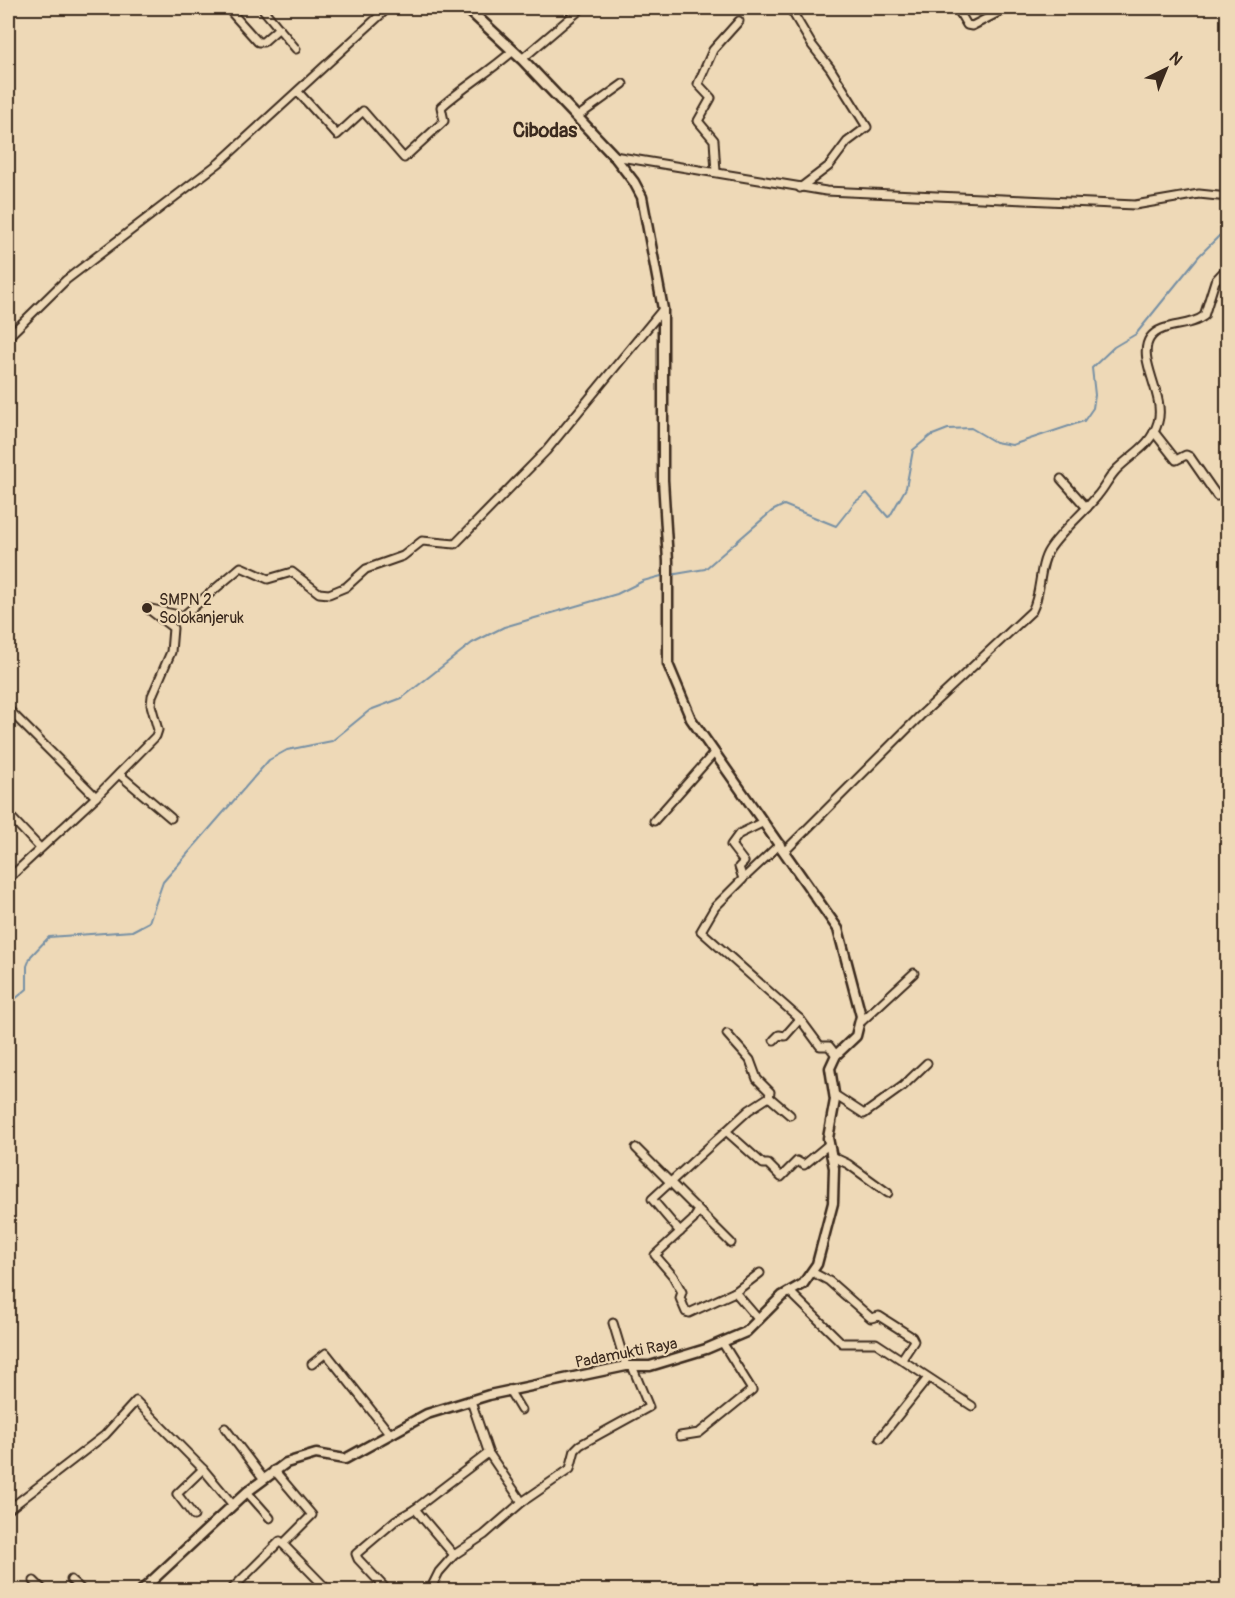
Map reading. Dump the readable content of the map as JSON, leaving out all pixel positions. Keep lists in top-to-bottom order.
{
  "streets": {
    "street": ["Padamukti Raya"]
  },
  "districts": ["Cibodas"],
  "places": ["SMPN 2 Solokanjeruk"],
  "north": "top right"
}
